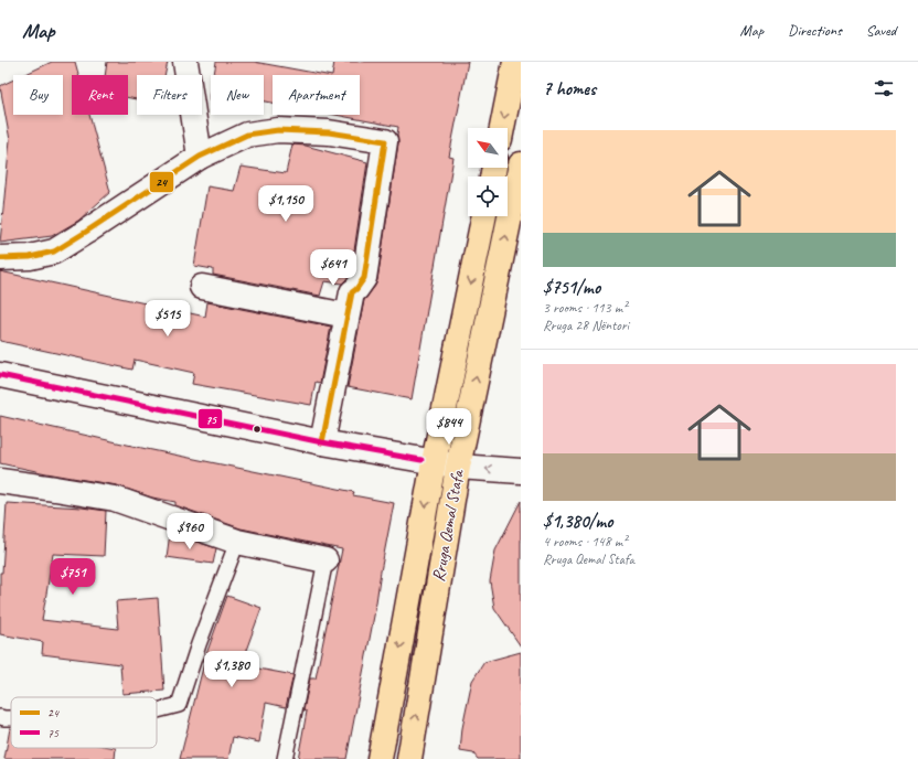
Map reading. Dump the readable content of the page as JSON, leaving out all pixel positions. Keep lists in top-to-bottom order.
{
  "streets": {
    "main road": ["Rruga Qemal Stafa"]
  },
  "lines": ["transit line 24", "transit line 75"],
  "legend": ["24", "75"],
  "north": "top left",
  "page": {
    "header": "Map",
    "nav": ["Map", "Directions", "Saved"],
    "heading": "7 homes",
    "chip": [
      "Buy",
      "Rent",
      "Filters",
      "New",
      "Apartment"
    ],
    "list": [
      {
        "name": "$751/mo",
        "note": "3 rooms · 113 m² · Rruga 28 Nëntori"
      },
      {
        "name": "$1,380/mo",
        "note": "4 rooms · 148 m² · Rruga Qemal Stafa"
      }
    ],
    "price": [
      "$1,150",
      "$641",
      "$515",
      "$844",
      "$960",
      "$751",
      "$1,380"
    ]
  }
}
